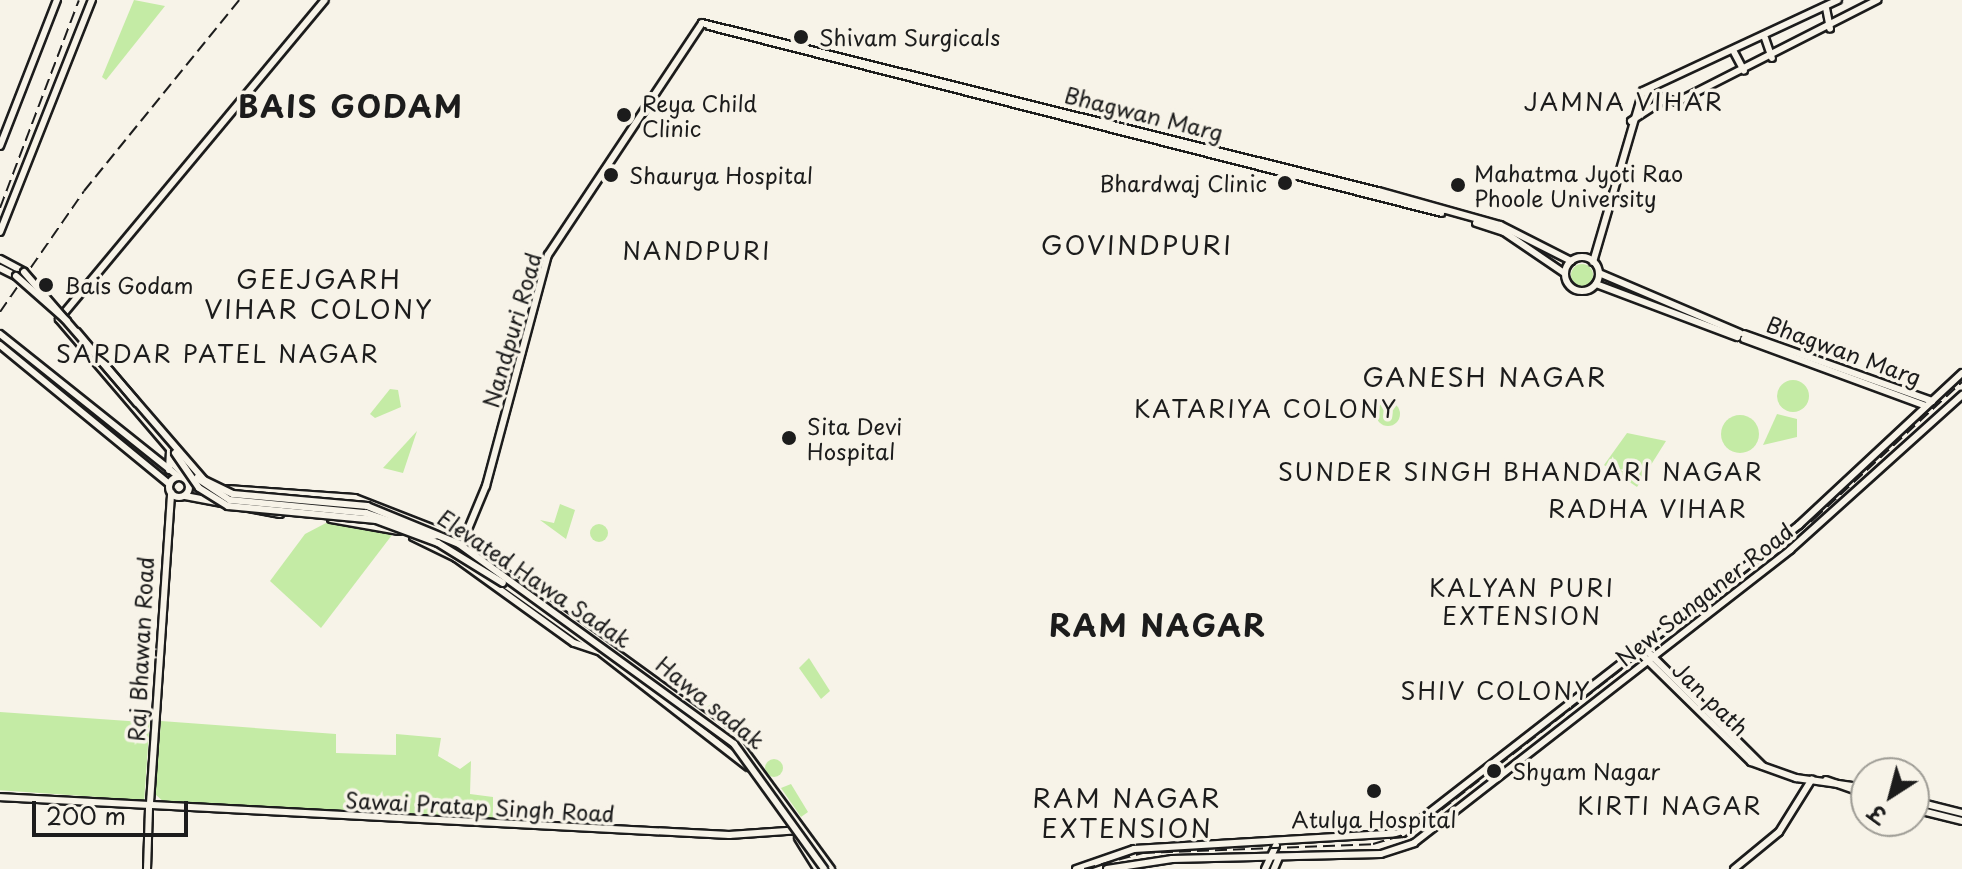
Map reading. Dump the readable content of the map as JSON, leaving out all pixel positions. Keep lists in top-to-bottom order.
{
  "streets": {
    "street": [
      "Bhagwan Marg",
      "Nandpuri Road",
      "Elevated Hawa Sadak",
      "New Sanganer Road",
      "Raj Bhawan Road",
      "Jan path",
      "Hawa sadak",
      "Sawai Pratap Singh Road"
    ]
  },
  "crossings": [
    ["Bhagwan Marg", "Nandpuri Road"],
    ["Bhagwan Marg", "New Sanganer Road"],
    ["Nandpuri Road", "Hawa sadak"],
    ["Elevated Hawa Sadak", "Hawa sadak"],
    ["New Sanganer Road", "Jan path"],
    ["Raj Bhawan Road", "Hawa sadak"],
    ["Raj Bhawan Road", "Sawai Pratap Singh Road"],
    ["Hawa sadak", "Sawai Pratap Singh Road"]
  ],
  "districts": [
    "JAMNA VIHAR",
    "BAIS GODAM",
    "GOVINDPURI",
    "NANDPURI",
    "GEEJGARH VIHAR COLONY",
    "SARDAR PATEL NAGAR",
    "GANESH NAGAR",
    "KATARIYA COLONY",
    "SUNDER SINGH BHANDARI NAGAR",
    "RADHA VIHAR",
    "KALYAN PURI EXTENSION",
    "RAM NAGAR",
    "SHIV COLONY",
    "RAM NAGAR EXTENSION",
    "KIRTI NAGAR"
  ],
  "places": [
    "Shivam Surgicals",
    "Reya Child Clinic",
    "Shaurya Hospital",
    "Bhardwaj Clinic",
    "Mahatma Jyoti Rao Phoole University",
    "Bais Godam",
    "Sita Devi Hospital",
    "Shyam Nagar",
    "Atulya Hospital"
  ],
  "scale_bar": "200 m",
  "north": "bottom left"
}
